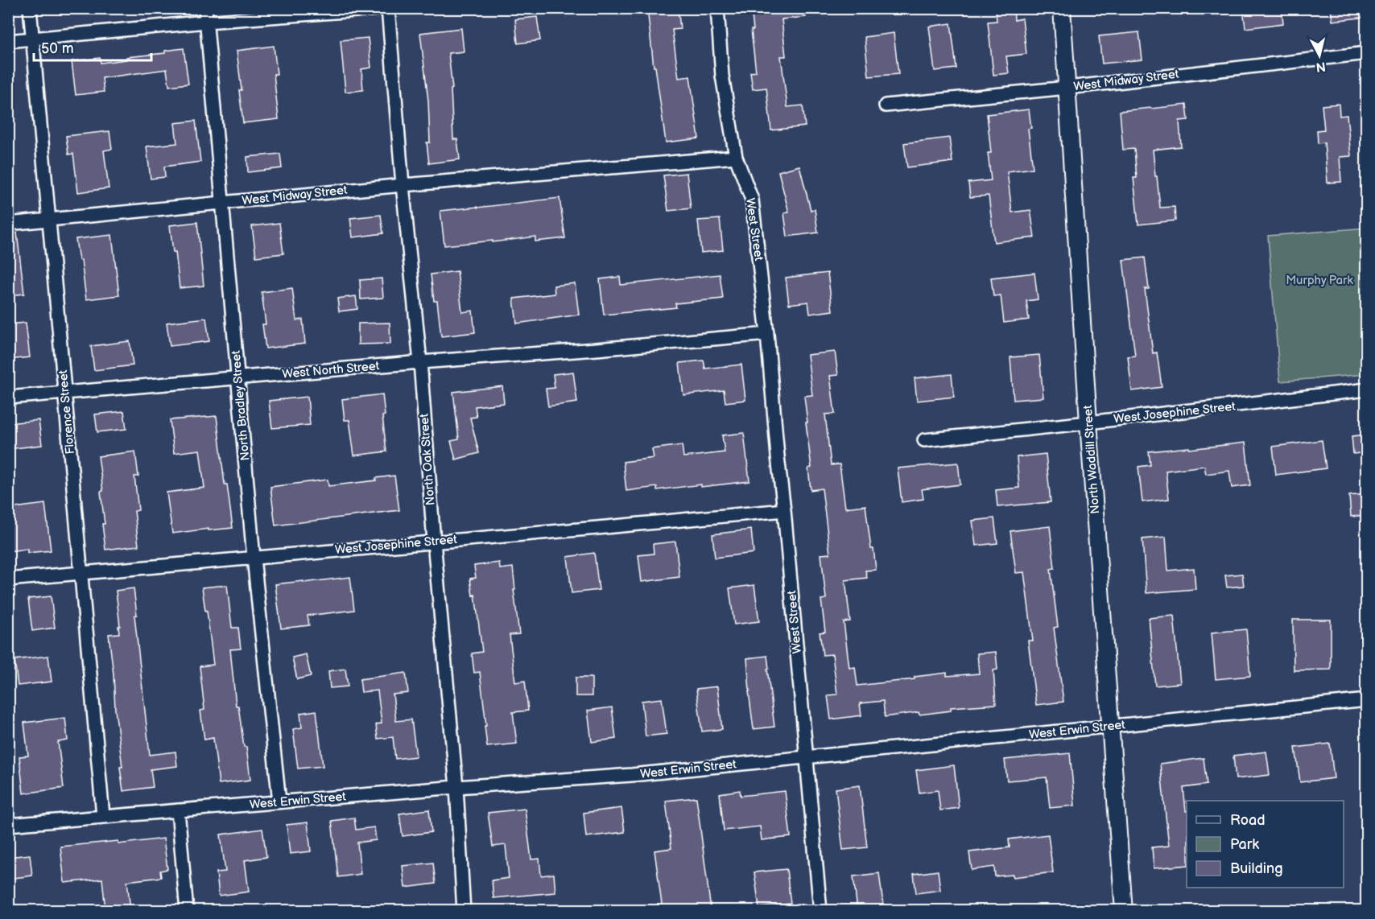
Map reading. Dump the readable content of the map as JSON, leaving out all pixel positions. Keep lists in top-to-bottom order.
{
  "streets": {
    "street": [
      "West Midway Street",
      "West Street",
      "West North Street",
      "North Bradley Street",
      "Florence Street",
      "West Josephine Street",
      "North Oak Street",
      "North Waddill Street",
      "West Erwin Street"
    ]
  },
  "crossings": [
    ["West Midway Street", "West Street"],
    ["West Midway Street", "North Bradley Street"],
    ["West Midway Street", "Florence Street"],
    ["West Midway Street", "North Oak Street"],
    ["West Midway Street", "North Waddill Street"],
    ["West Street", "West North Street"],
    ["West Street", "West Josephine Street"],
    ["West Street", "West Erwin Street"],
    ["West North Street", "North Bradley Street"],
    ["West North Street", "Florence Street"],
    ["West North Street", "North Oak Street"],
    ["North Bradley Street", "West Josephine Street"],
    ["North Bradley Street", "West Erwin Street"],
    ["Florence Street", "West Josephine Street"],
    ["Florence Street", "West Erwin Street"],
    ["West Josephine Street", "North Oak Street"],
    ["West Josephine Street", "North Waddill Street"],
    ["North Oak Street", "West Erwin Street"],
    ["North Waddill Street", "West Erwin Street"]
  ],
  "parks": ["Murphy Park"],
  "legend": ["Road", "Park", "Building"],
  "scale_bar": "50 m",
  "north": "bottom"
}
